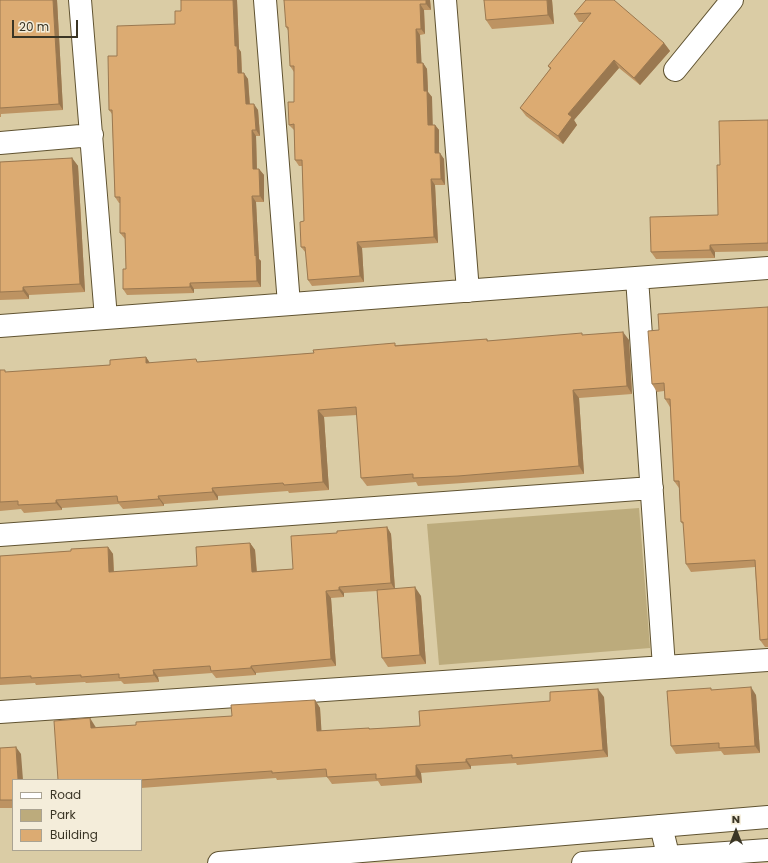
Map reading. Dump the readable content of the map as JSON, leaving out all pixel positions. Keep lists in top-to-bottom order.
{
  "legend": ["Road", "Park", "Building"],
  "scale_bar": "20 m",
  "north": "top"
}
